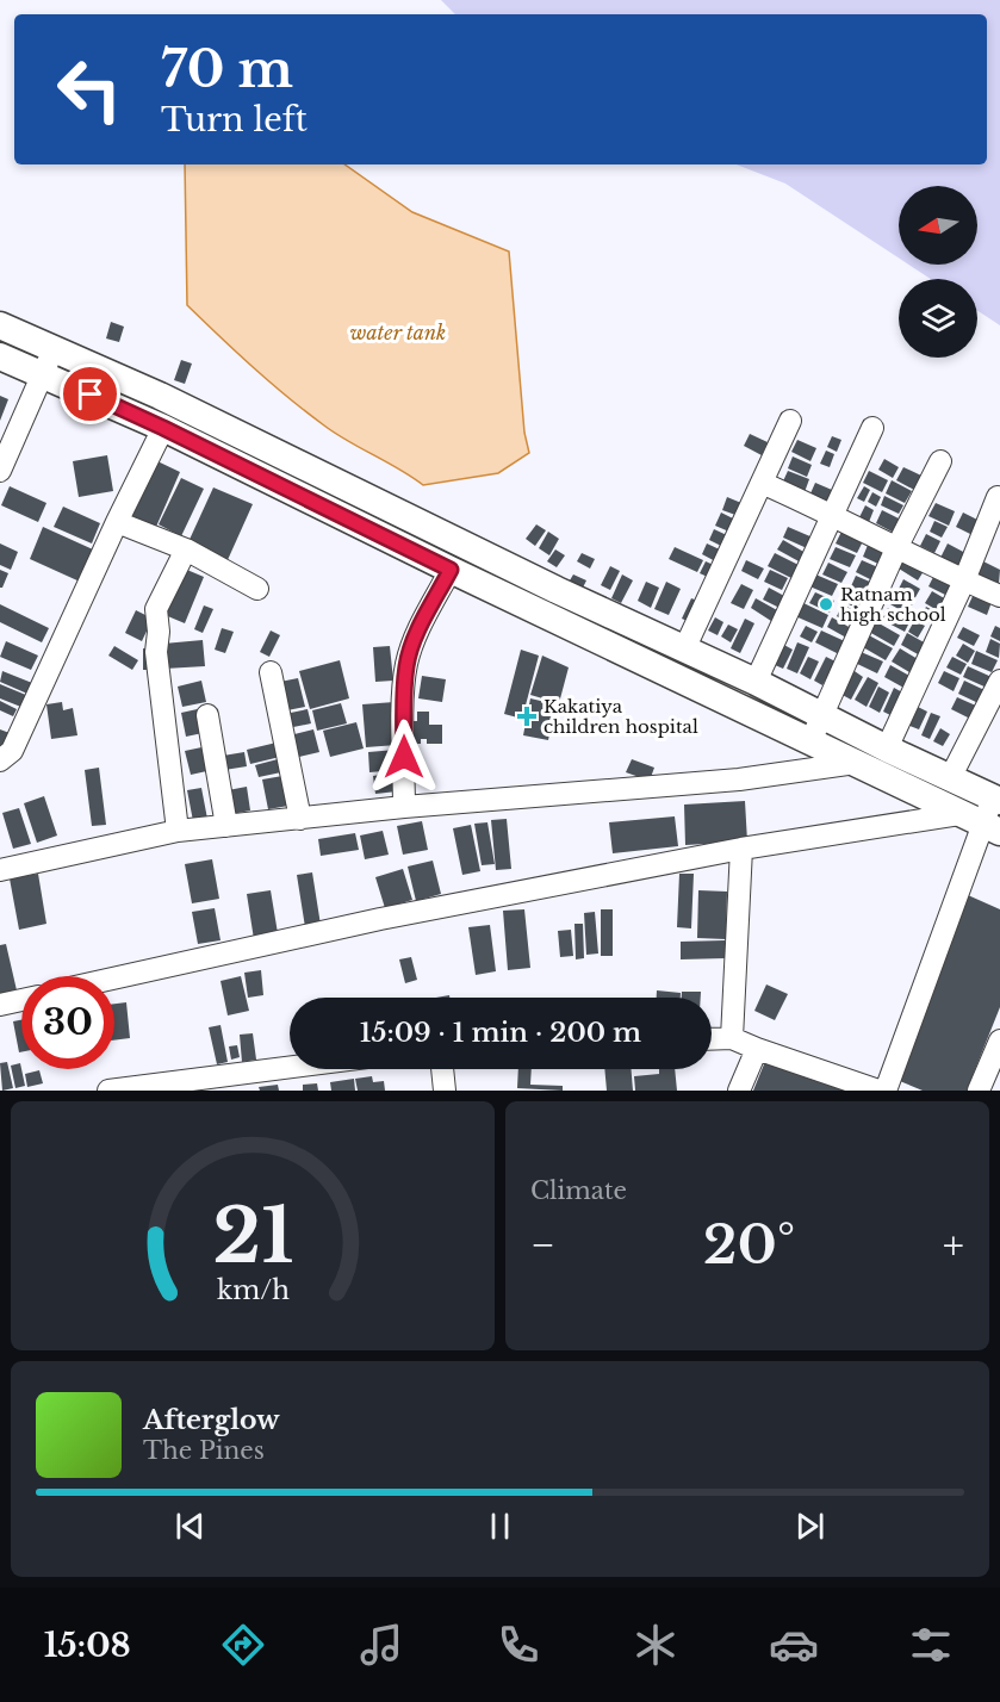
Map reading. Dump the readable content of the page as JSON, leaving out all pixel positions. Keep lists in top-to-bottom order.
{
  "water": ["water tank"],
  "places": {
    "other": ["Ratnam high school"],
    "health": ["Kakatiya children hospital"]
  },
  "north": "left",
  "page": {
    "turn": ["70 m", "Turn left"],
    "limit": "30",
    "trip": "15:09 · 1 min · 200 m",
    "tile": "Climate",
    "heat": ["−", "20°", "+"],
    "song": ["Afterglow", "The Pines"],
    "tabs": "15:08",
    "gauge": ["21", "km/h"]
  }
}
